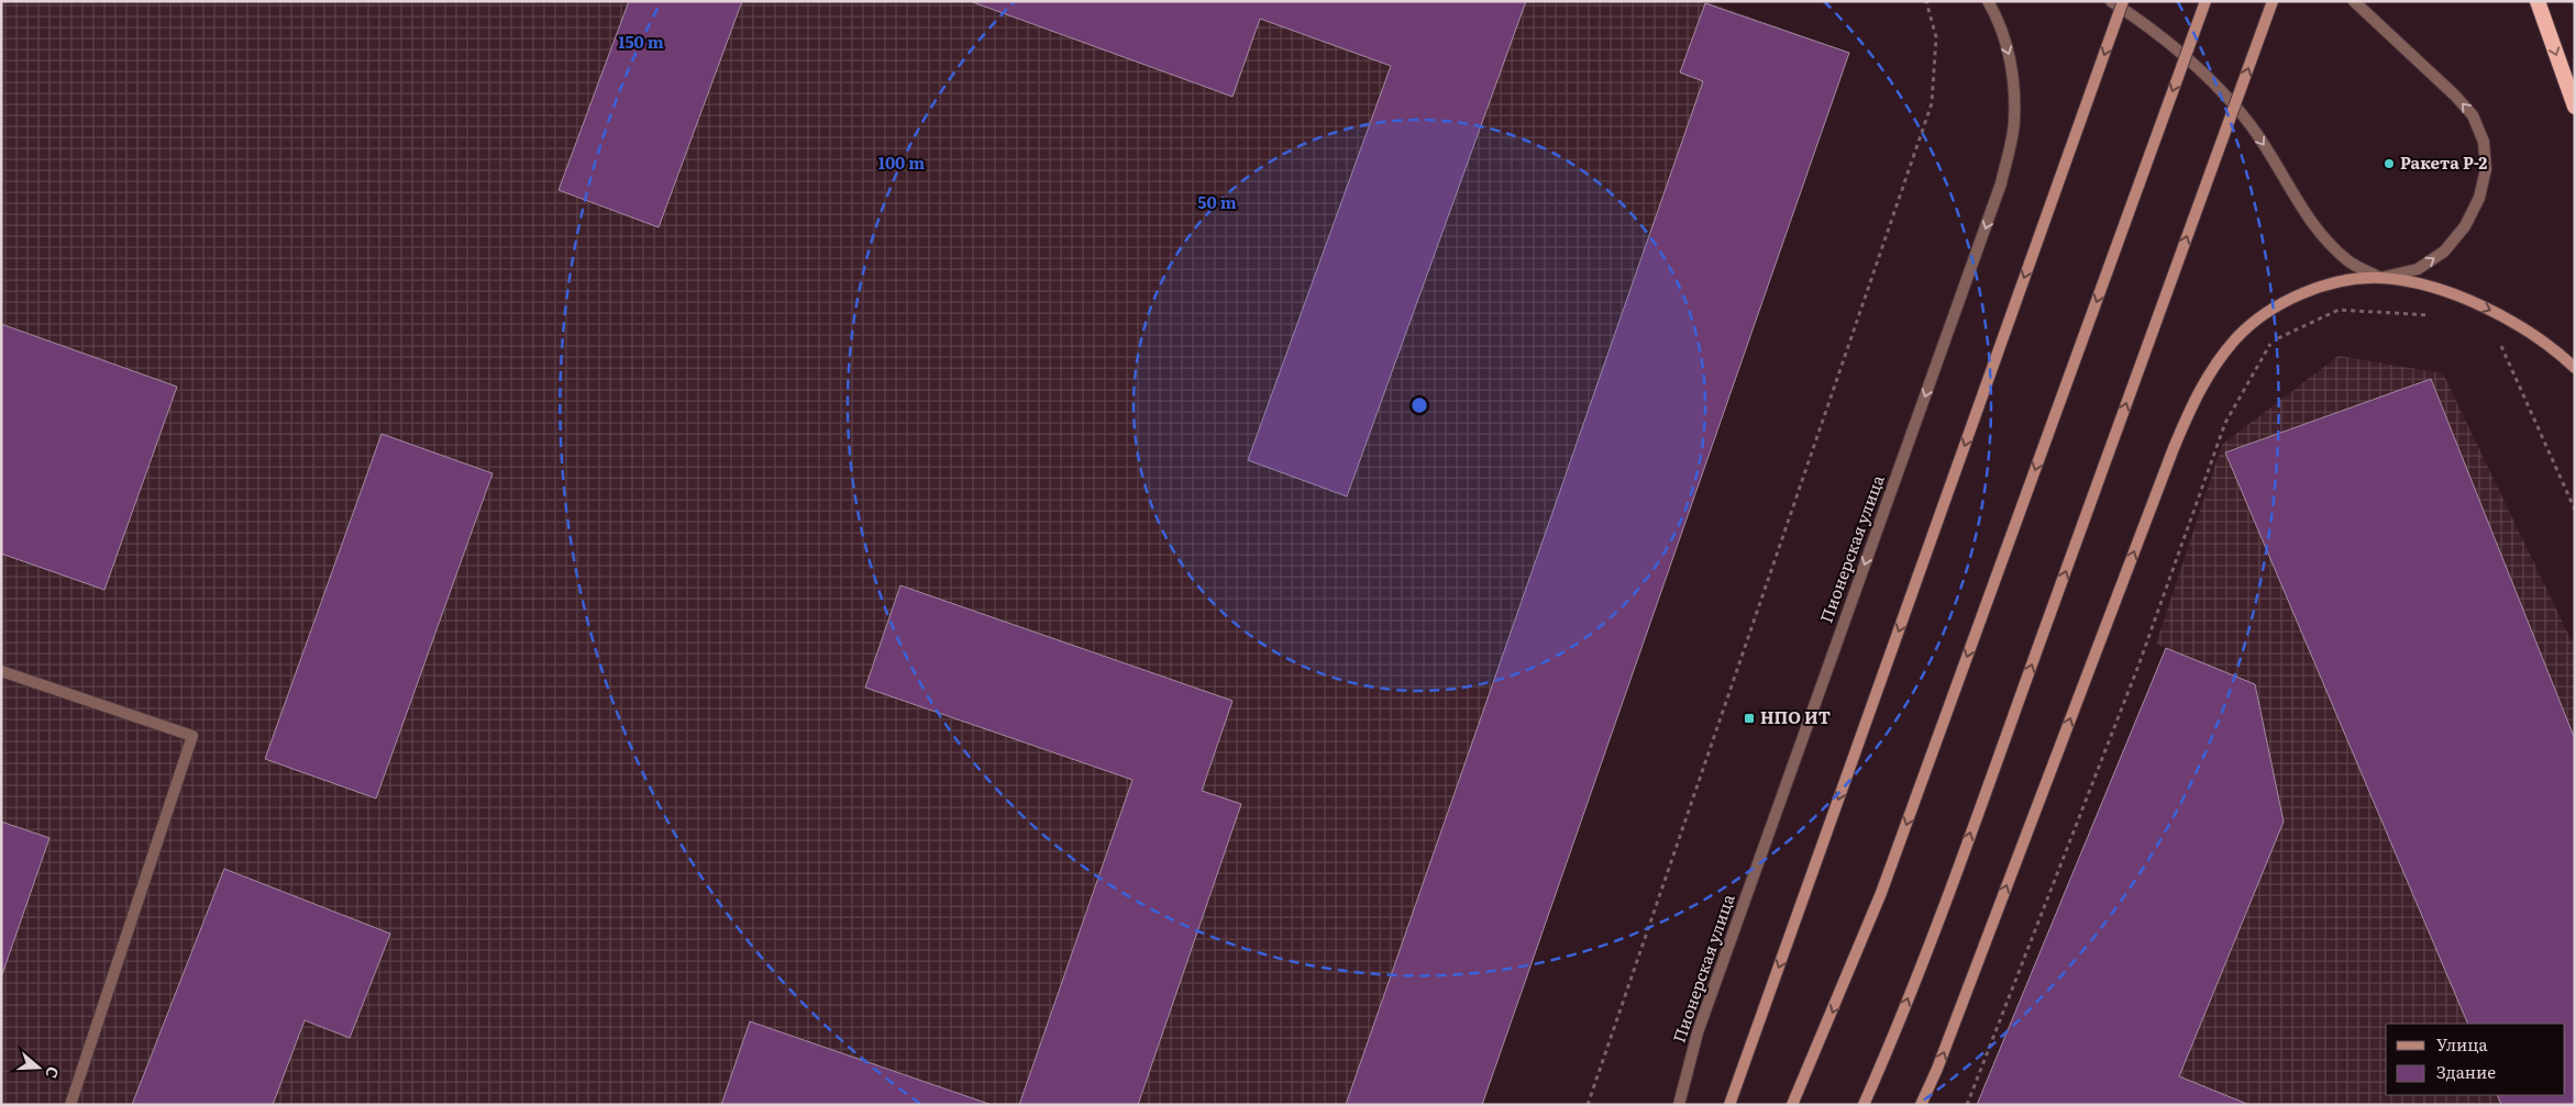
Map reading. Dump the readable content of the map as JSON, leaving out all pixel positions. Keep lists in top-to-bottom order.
{
  "streets": {
    "street": ["Пионерская улица"]
  },
  "one_way": ["Пионерская улица"],
  "places": {
    "other": ["Ракета Р-2"],
    "transit": ["НПО ИТ"]
  },
  "legend": ["Улица", "Здание"],
  "north": "right",
  "rings": ["150 m", "100 m", "50 m"]
}
